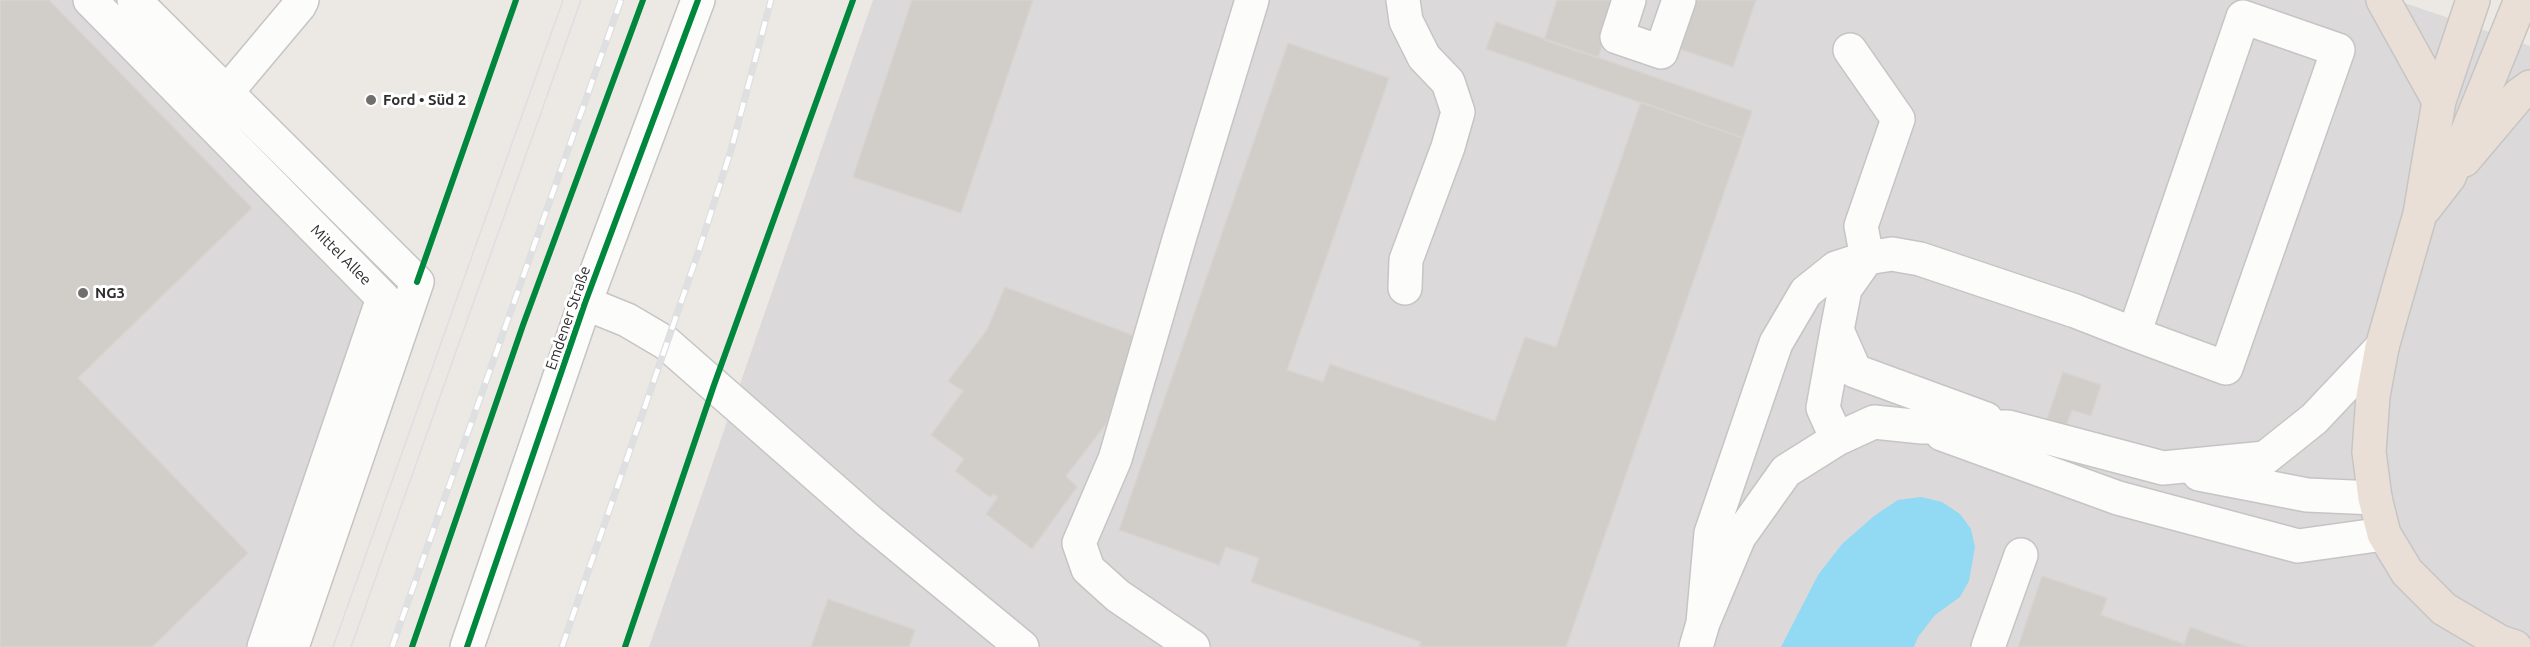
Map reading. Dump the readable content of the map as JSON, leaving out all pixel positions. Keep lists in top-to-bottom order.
{
  "streets": {
    "street": ["Mittel Allee", "Emdener Straße"]
  },
  "places": ["Ford • Süd 2", "NG3"]
}
